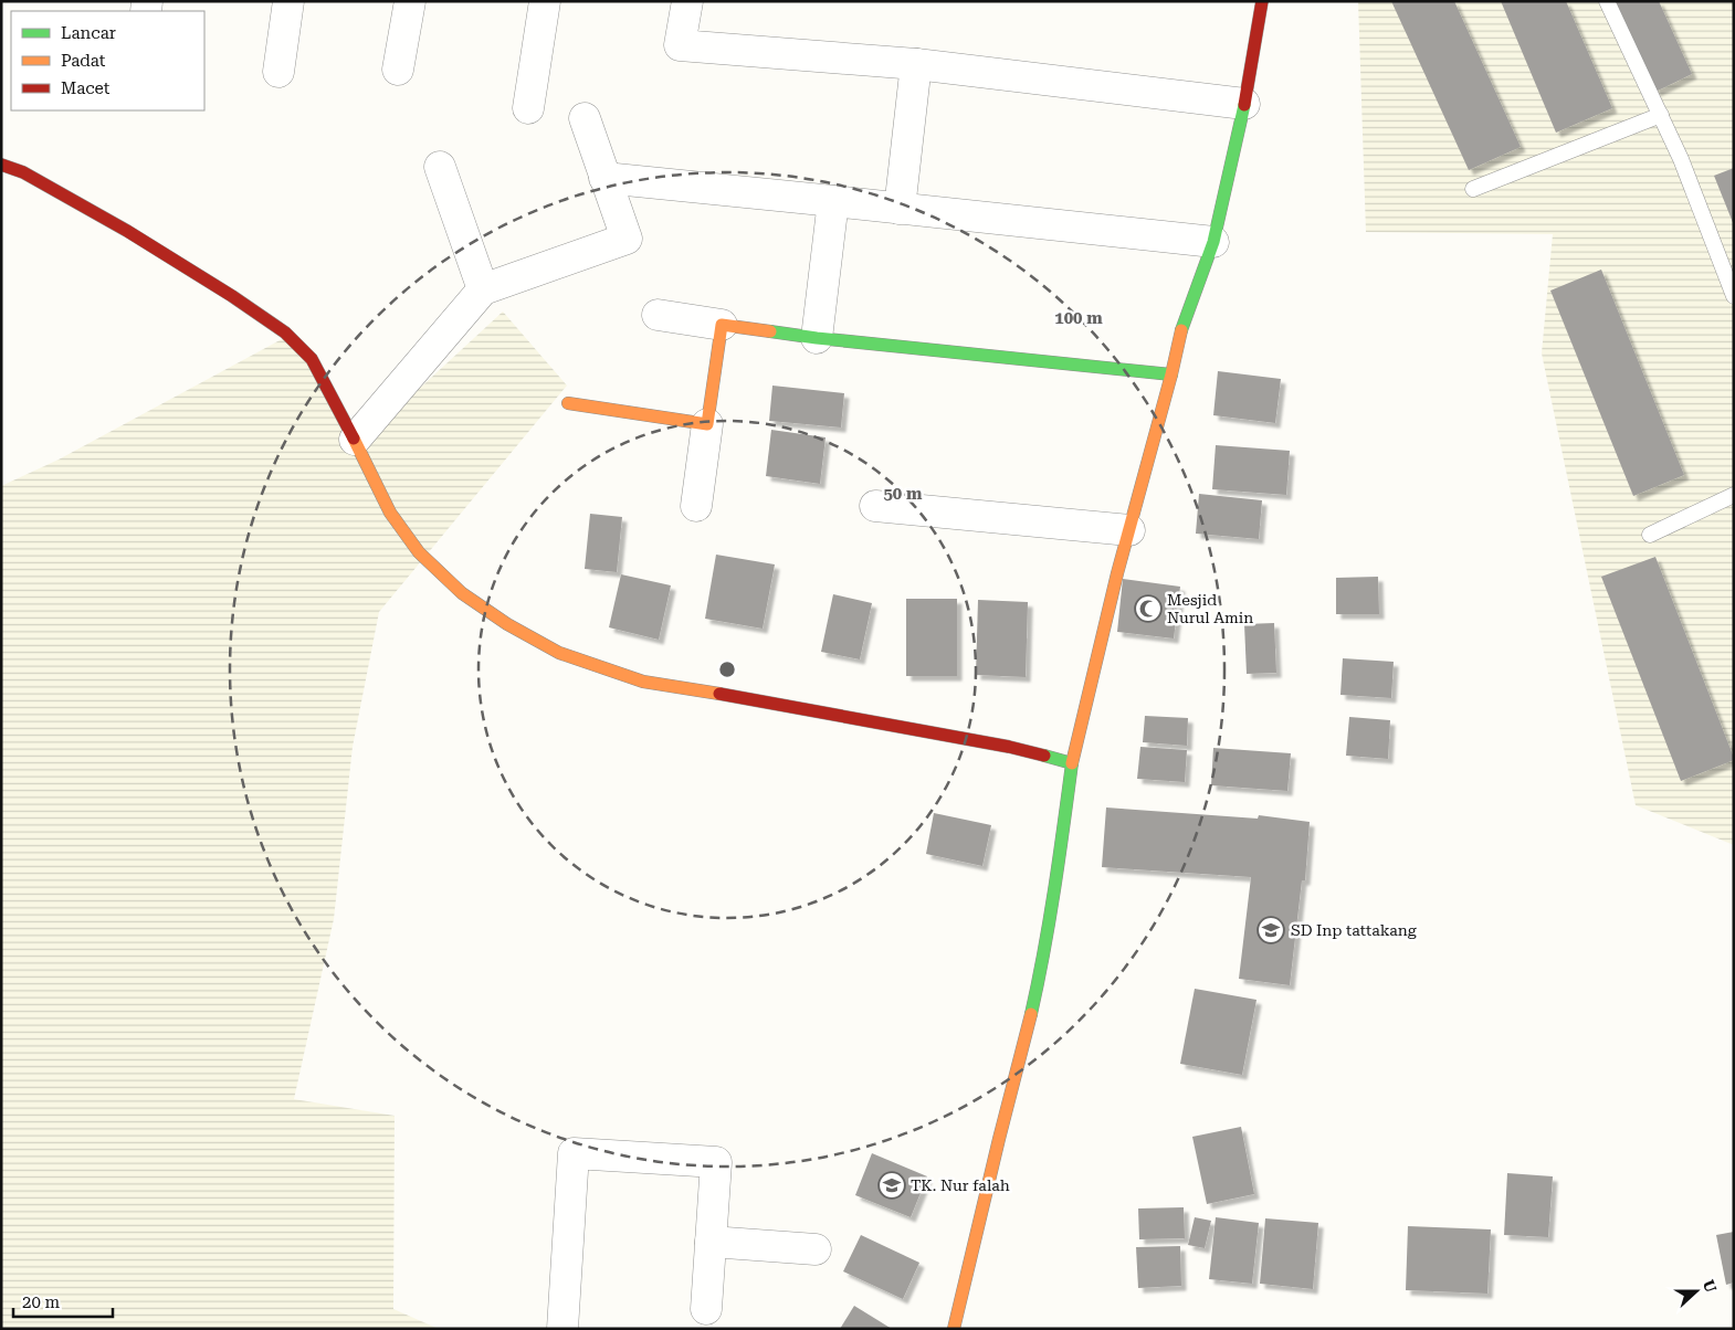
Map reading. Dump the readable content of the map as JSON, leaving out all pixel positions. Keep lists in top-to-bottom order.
{
  "places": {
    "mosque": ["Mesjid Nurul Amin"],
    "school or university": ["SD Inp tattakang", "TK. Nur falah"]
  },
  "legend": ["Lancar", "Padat", "Macet"],
  "scale_bar": "20 m",
  "north": "right",
  "rings": ["100 m", "50 m"]
}
